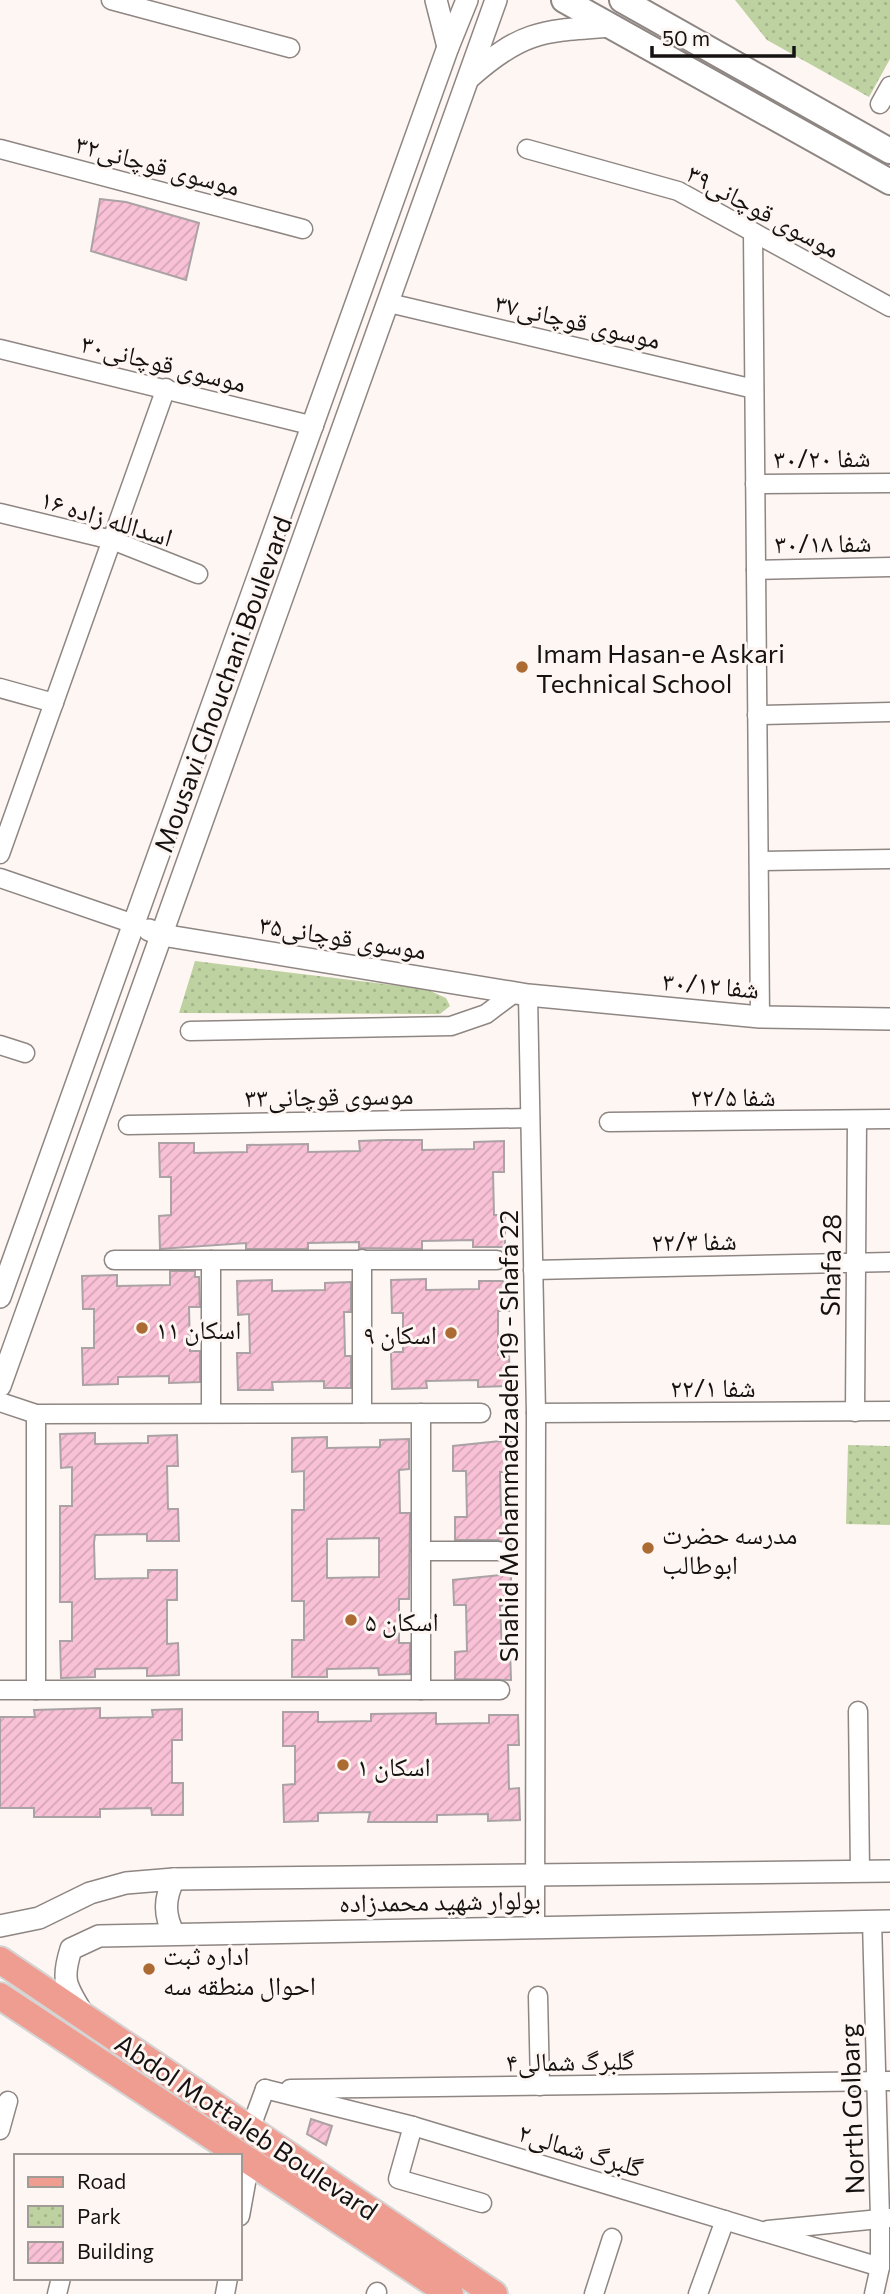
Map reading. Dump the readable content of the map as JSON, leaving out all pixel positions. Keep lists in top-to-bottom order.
{
  "streets": {
    "main road": ["Abdol Mottaleb Boulevard"],
    "street": [
      "موسوی قوچانی۳۲",
      "موسوی قوچانی۳۹",
      "موسوی قوچانی۳۷",
      "موسوی قوچانی۳۰",
      "شفا ۳۰/۲۰",
      "اسدالله زاده ۱۶",
      "شفا ۳۰/۱۸",
      "Mousavi Ghouchani Boulevard",
      "موسوی قوچانی۳۵",
      "شفا ۳۰/۱۲",
      "موسوی قوچانی۳۳",
      "شفا ۲۲/۵",
      "شفا ۲۲/۳",
      "Shafa 28",
      "۲۲/۱ شفا",
      "Shahid Mohammadzadeh 19 - Shafa 22",
      "بولوار شهید محمدزاده",
      "گلبرگ شمالی۴",
      "North Golbarg",
      "گلبرگ شمالی۲"
    ]
  },
  "crossings": [
    ["موسوی قوچانی۳۷", "Mousavi Ghouchani Boulevard"],
    ["موسوی قوچانی۳۰", "Mousavi Ghouchani Boulevard"],
    ["Mousavi Ghouchani Boulevard", "موسوی قوچانی۳۵"],
    ["موسوی قوچانی۳۵", "شفا ۳۰/۱۲"],
    ["موسوی قوچانی۳۵", "Shahid Mohammadzadeh 19 - Shafa 22"],
    ["شفا ۳۰/۱۲", "Shahid Mohammadzadeh 19 - Shafa 22"],
    ["موسوی قوچانی۳۳", "Shahid Mohammadzadeh 19 - Shafa 22"],
    ["شفا ۲۲/۵", "Shafa 28"],
    ["شفا ۲۲/۳", "Shafa 28"],
    ["شفا ۲۲/۳", "Shahid Mohammadzadeh 19 - Shafa 22"],
    ["Shafa 28", "۲۲/۱ شفا"],
    ["۲۲/۱ شفا", "Shahid Mohammadzadeh 19 - Shafa 22"],
    ["Shahid Mohammadzadeh 19 - Shafa 22", "بولوار شهید محمدزاده"],
    ["بولوار شهید محمدزاده", "North Golbarg"],
    ["بولوار شهید محمدزاده", "Abdol Mottaleb Boulevard"],
    ["گلبرگ شمالی۴", "North Golbarg"],
    ["گلبرگ شمالی۴", "گلبرگ شمالی۲"],
    ["North Golbarg", "گلبرگ شمالی۲"]
  ],
  "places": [
    "Imam Hasan-e Askari Technical School",
    "اسکان ۱۱",
    "اسکان ۹",
    "مدرسه حضرت ابوطالب",
    "اسکان ۵",
    "اسکان ۱",
    "اداره ثبت احوال منطقه سه"
  ],
  "legend": ["Road", "Park", "Building"],
  "scale_bar": "50 m"
}
